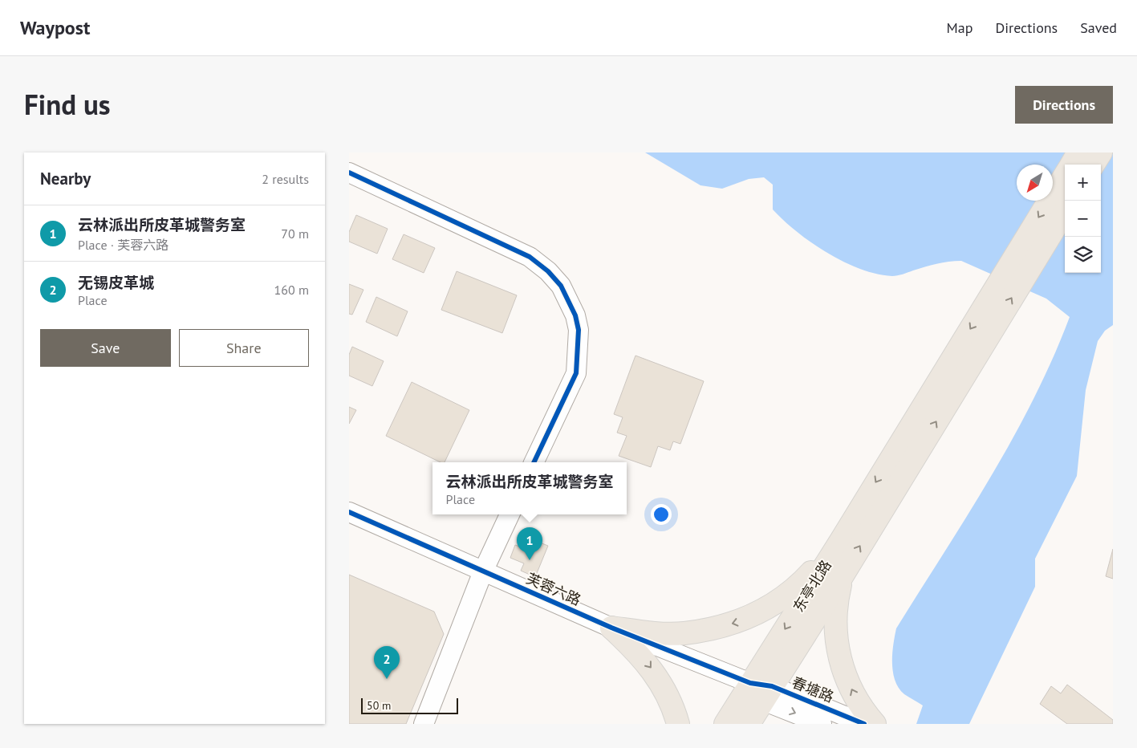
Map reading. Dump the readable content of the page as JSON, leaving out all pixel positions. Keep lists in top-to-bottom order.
{
  "streets": {
    "main road": ["东亭北路"],
    "street": ["芙蓉六路", "春塘路"]
  },
  "crossings": [
    ["东亭北路", "芙蓉六路"],
    ["东亭北路", "春塘路"],
    ["芙蓉六路", "春塘路"]
  ],
  "scale_bar": "50 m",
  "north": "bottom left",
  "page": {
    "header": "Waypost",
    "nav": ["Map", "Directions", "Saved"],
    "title": "Find us",
    "buttons": [
      "Directions",
      ["Save", "Share"]
    ],
    "heading": ["Nearby", "2 results"],
    "map_buttons": ["+", "−"],
    "list": [
      {
        "mark": "1",
        "name": "云林派出所皮革城警务室",
        "note": "Place · 芙蓉六路",
        "value": "70 m"
      },
      {
        "mark": "2",
        "name": "无锡皮革城",
        "note": "Place",
        "value": "160 m"
      }
    ],
    "popup": ["云林派出所皮革城警务室", "Place"],
    "pins": ["1", "2"],
    "scale": "50 m"
  }
}
